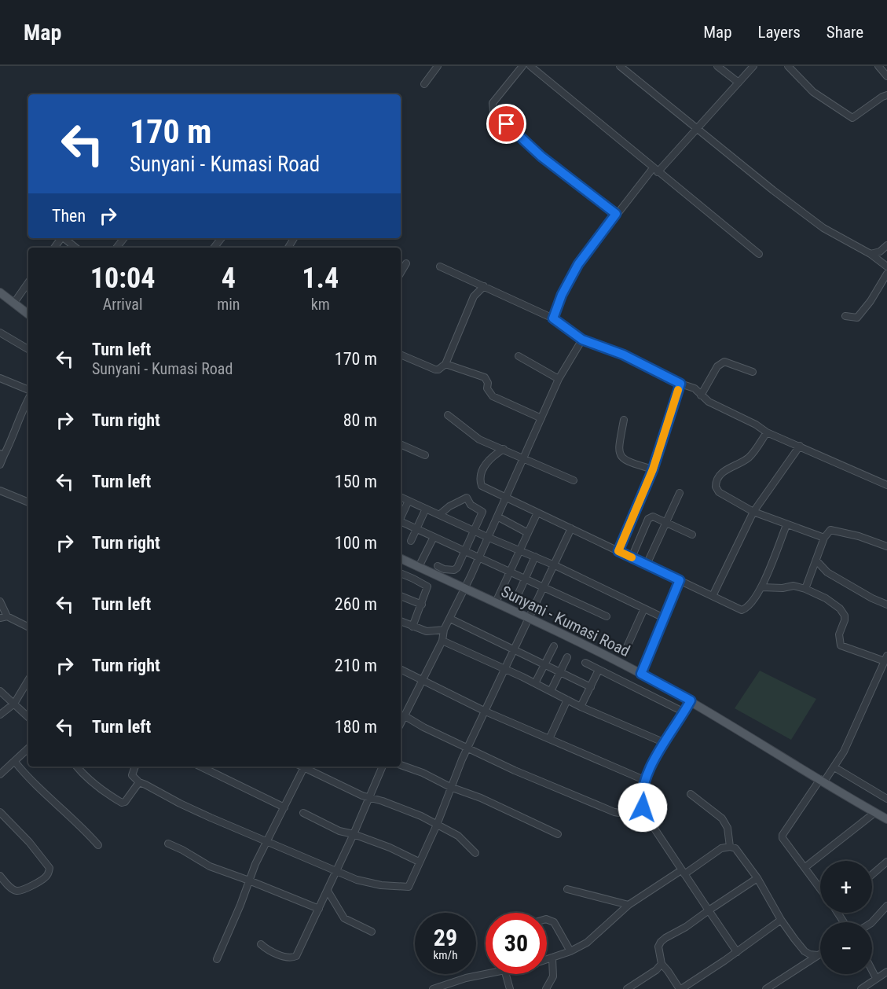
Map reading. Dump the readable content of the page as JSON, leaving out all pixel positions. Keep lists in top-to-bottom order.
{
  "streets": {
    "main road": ["Sunyani - Kumasi Road"]
  },
  "page": {
    "header": "Map",
    "nav": ["Map", "Layers", "Share"],
    "turn": ["170 m", "Sunyani - Kumasi Road"],
    "then": "Then",
    "eta": [
      "10:04",
      "Arrival",
      "4",
      "min",
      "1.4",
      "km"
    ],
    "list": [
      {
        "name": "Turn left",
        "note": "Sunyani - Kumasi Road",
        "value": "170 m"
      },
      {
        "name": "Turn right",
        "value": "80 m"
      },
      {
        "name": "Turn left",
        "value": "150 m"
      },
      {
        "name": "Turn right",
        "value": "100 m"
      },
      {
        "name": "Turn left",
        "value": "260 m"
      },
      {
        "name": "Turn right",
        "value": "210 m"
      },
      {
        "name": "Turn left",
        "value": "180 m"
      }
    ],
    "map_buttons": ["+", "−"],
    "speed": "29 km/h",
    "limit": "30"
  }
}
